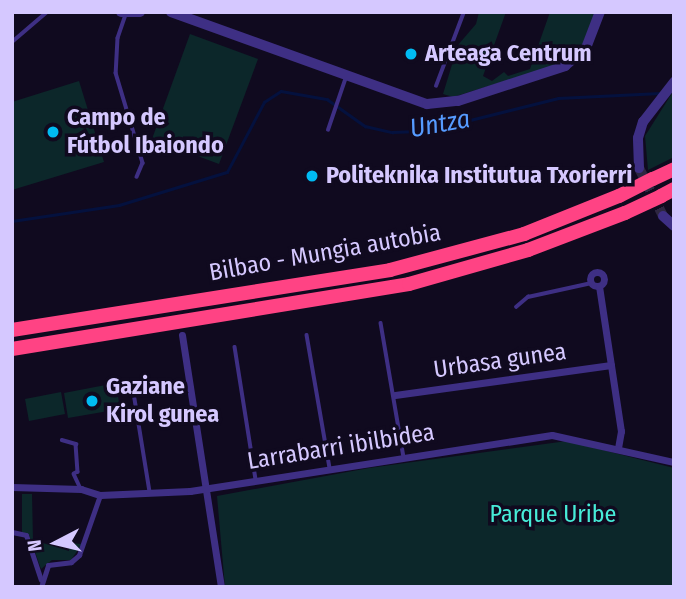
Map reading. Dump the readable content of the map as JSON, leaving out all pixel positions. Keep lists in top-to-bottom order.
{
  "streets": {
    "highway": ["Bilbao - Mungia autobia"],
    "street": ["Urbasa gunea", "Larrabarri ibilbidea"]
  },
  "water": ["Untza"],
  "parks": ["Parque Uribe"],
  "places": [
    "Arteaga Centrum",
    "Campo de Fútbol Ibaiondo",
    "Politeknika Institutua Txorierri",
    "Gaziane Kirol gunea"
  ],
  "north": "left"
}
